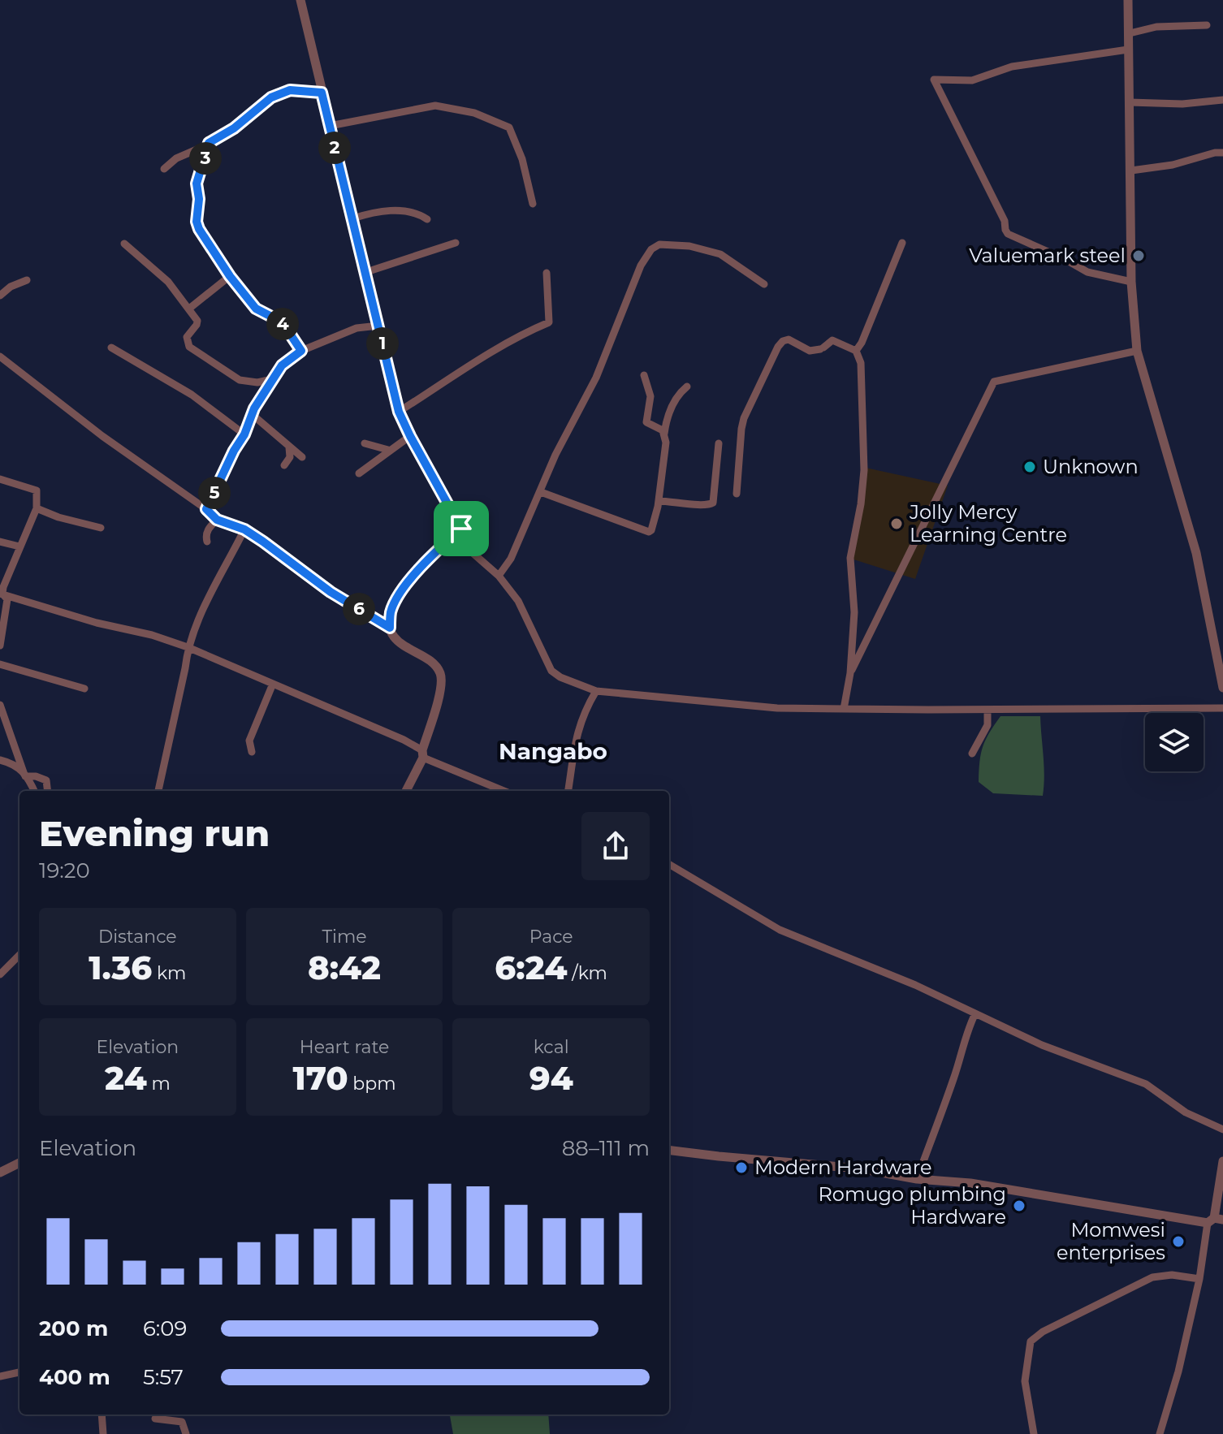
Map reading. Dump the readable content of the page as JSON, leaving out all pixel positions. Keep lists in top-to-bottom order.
{
  "districts": ["Nangabo"],
  "places": [
    "Valuemark steel",
    "Unknown",
    "Jolly Mercy Learning Centre",
    "Modern Hardware",
    "Romugo plumbing Hardware",
    "Momwesi enterprises"
  ],
  "page": {
    "pins": [
      "2",
      "3",
      "4",
      "1",
      "5",
      "6"
    ],
    "heading": ["Evening run", "19:20"],
    "stats": [
      ["Distance", "1.36 km"],
      ["Time", "8:42"],
      ["Pace", "6:24 /km"],
      ["Elevation", "24 m"],
      ["Heart rate", "170 bpm"],
      ["kcal", "94"]
    ],
    "chart": ["Elevation", "88–111 m"],
    "list": [
      {
        "name": "200 m",
        "note": "6:09"
      },
      {
        "name": "400 m",
        "note": "5:57"
      }
    ]
  }
}
